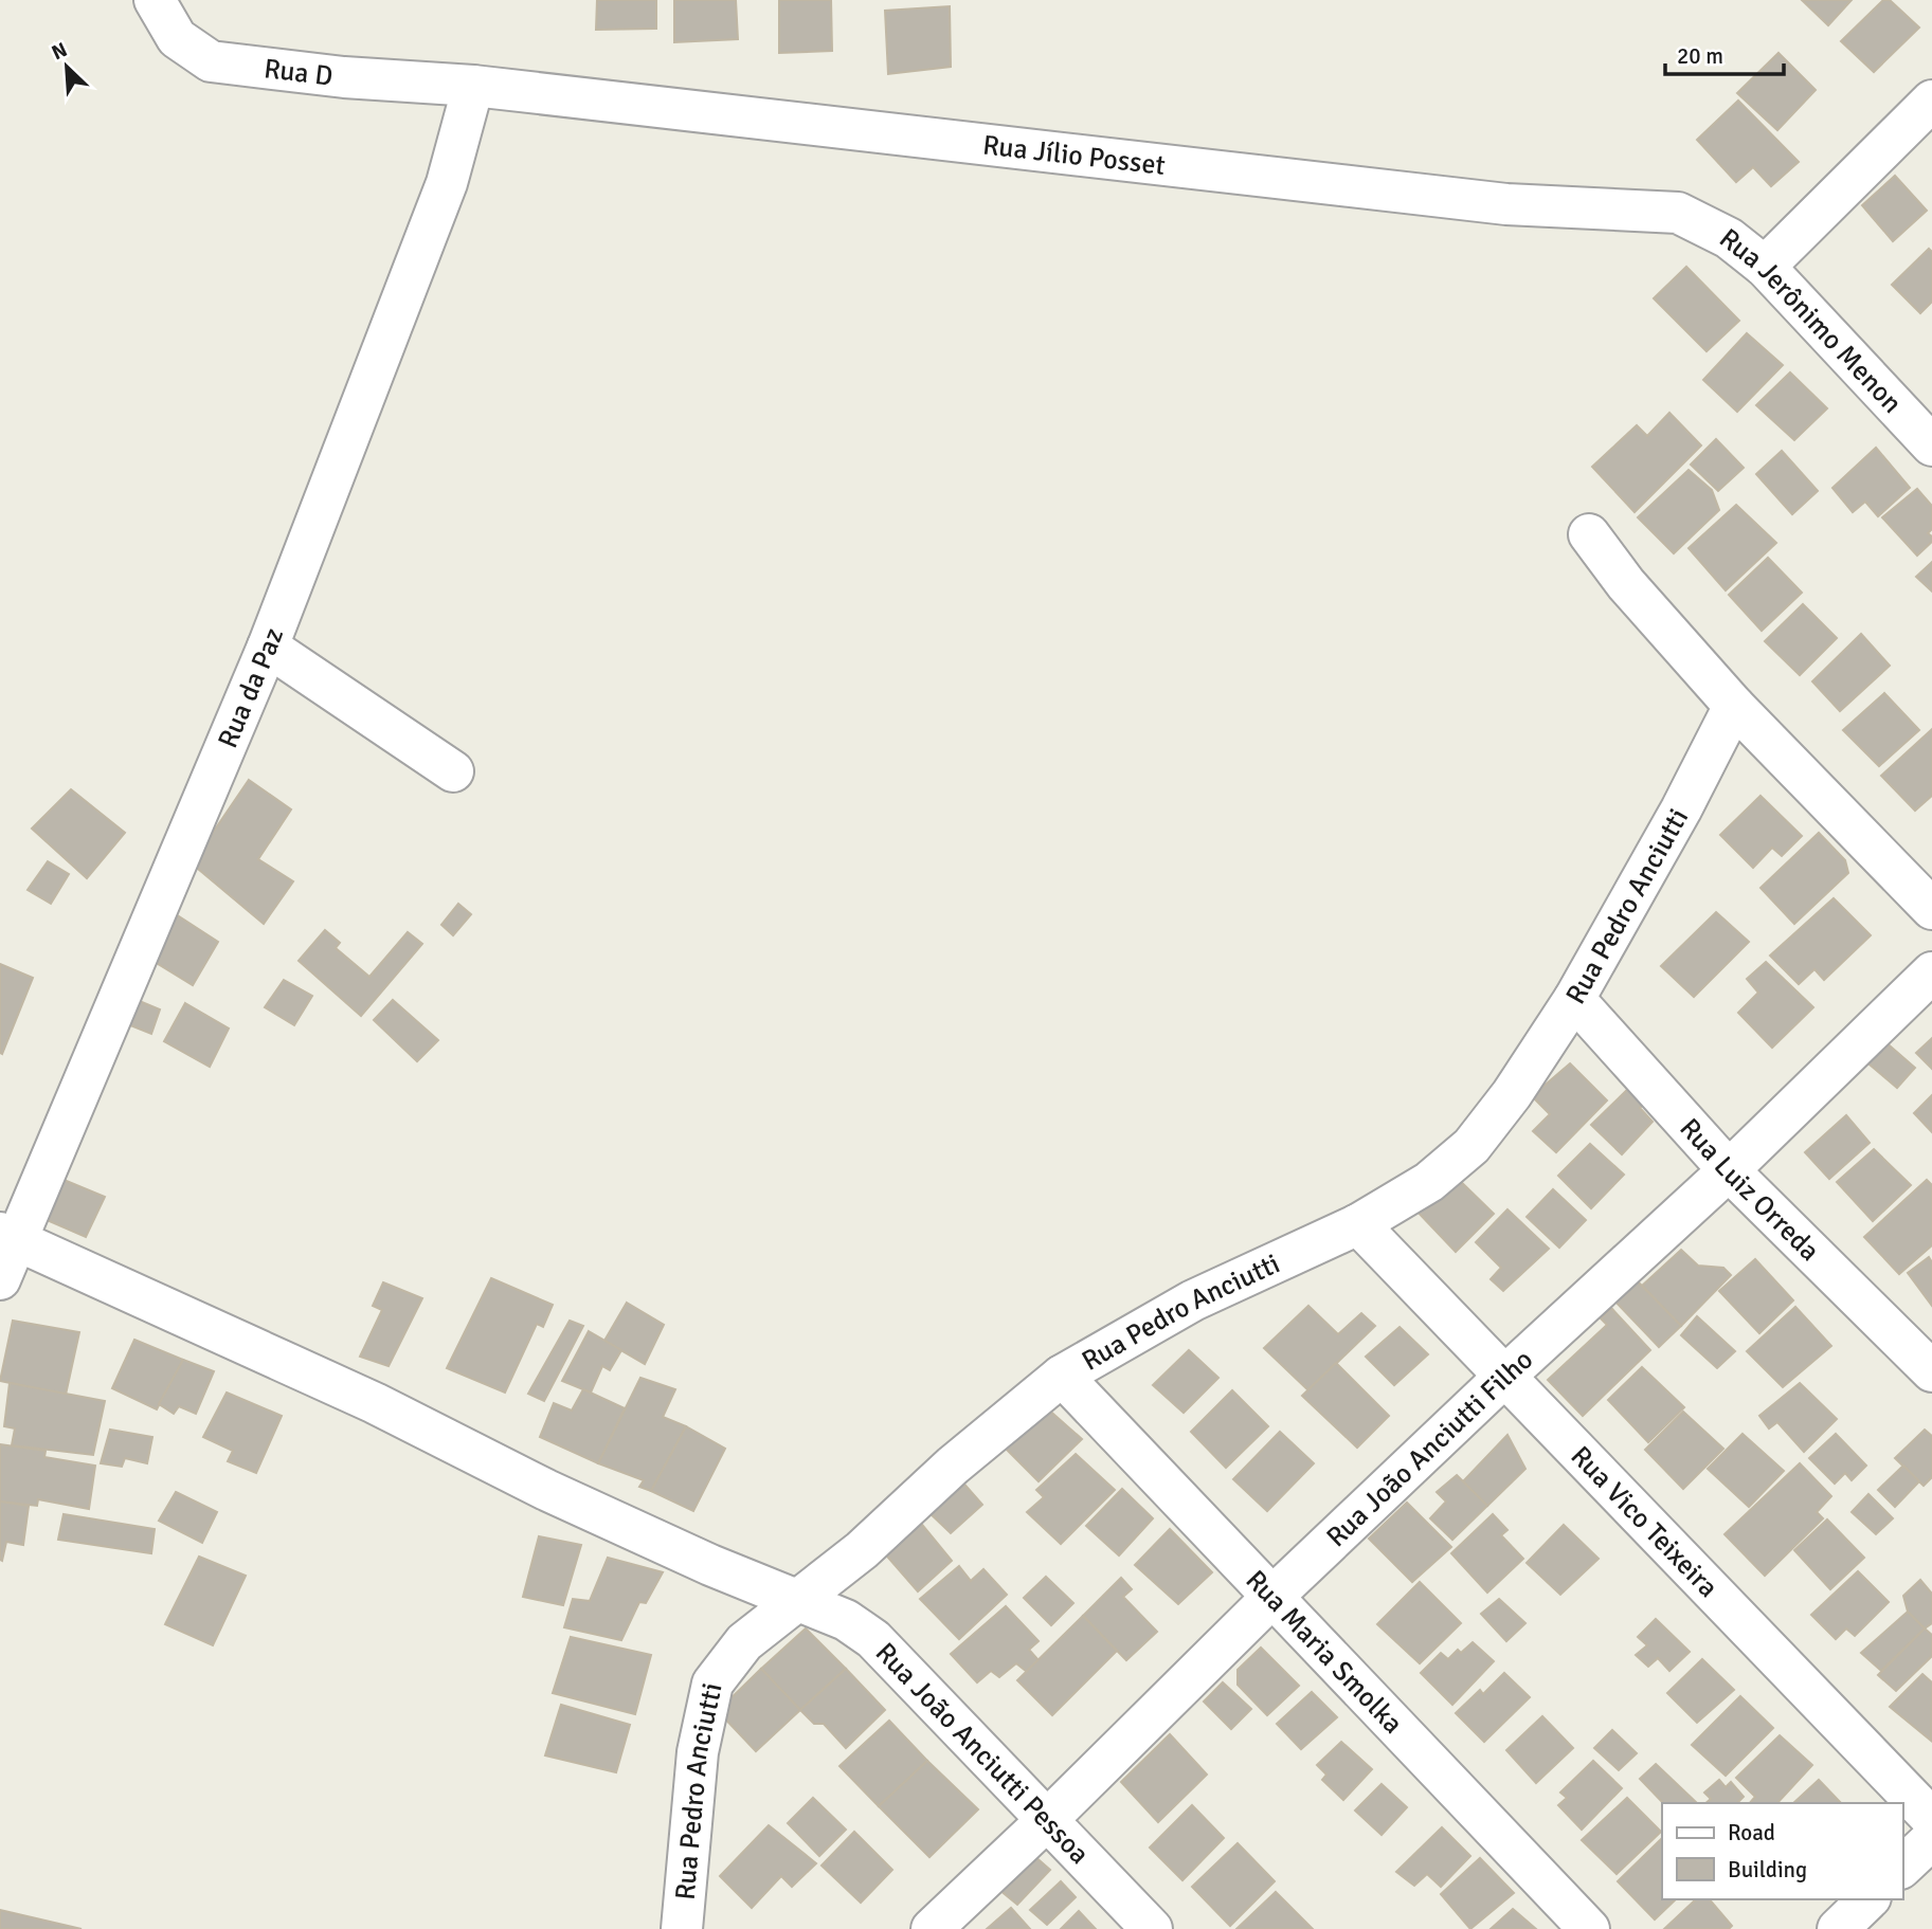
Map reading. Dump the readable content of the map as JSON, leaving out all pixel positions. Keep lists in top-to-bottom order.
{
  "streets": {
    "street": [
      "Rua D",
      "Rua Jílio Posset",
      "Rua Jerônimo Menon",
      "Rua da Paz",
      "Rua Pedro Anciutti",
      "Rua Luiz Orreda",
      "Rua João Anciutti Filho",
      "Rua Vico Teixeira",
      "Rua Maria Smolka",
      "Rua João Anciutti Pessoa"
    ]
  },
  "crossings": [
    ["Rua D", "Rua Jílio Posset"],
    ["Rua D", "Rua da Paz"],
    ["Rua Jílio Posset", "Rua Jerônimo Menon"],
    ["Rua Jílio Posset", "Rua da Paz"],
    ["Rua da Paz", "Rua João Anciutti Pessoa"],
    ["Rua Pedro Anciutti", "Rua Luiz Orreda"],
    ["Rua Pedro Anciutti", "Rua Vico Teixeira"],
    ["Rua Pedro Anciutti", "Rua Maria Smolka"],
    ["Rua Pedro Anciutti", "Rua João Anciutti Pessoa"],
    ["Rua Luiz Orreda", "Rua João Anciutti Filho"],
    ["Rua João Anciutti Filho", "Rua Vico Teixeira"],
    ["Rua João Anciutti Filho", "Rua Maria Smolka"],
    ["Rua João Anciutti Filho", "Rua João Anciutti Pessoa"]
  ],
  "legend": ["Road", "Building"],
  "scale_bar": "20 m",
  "north": "top left"
}
